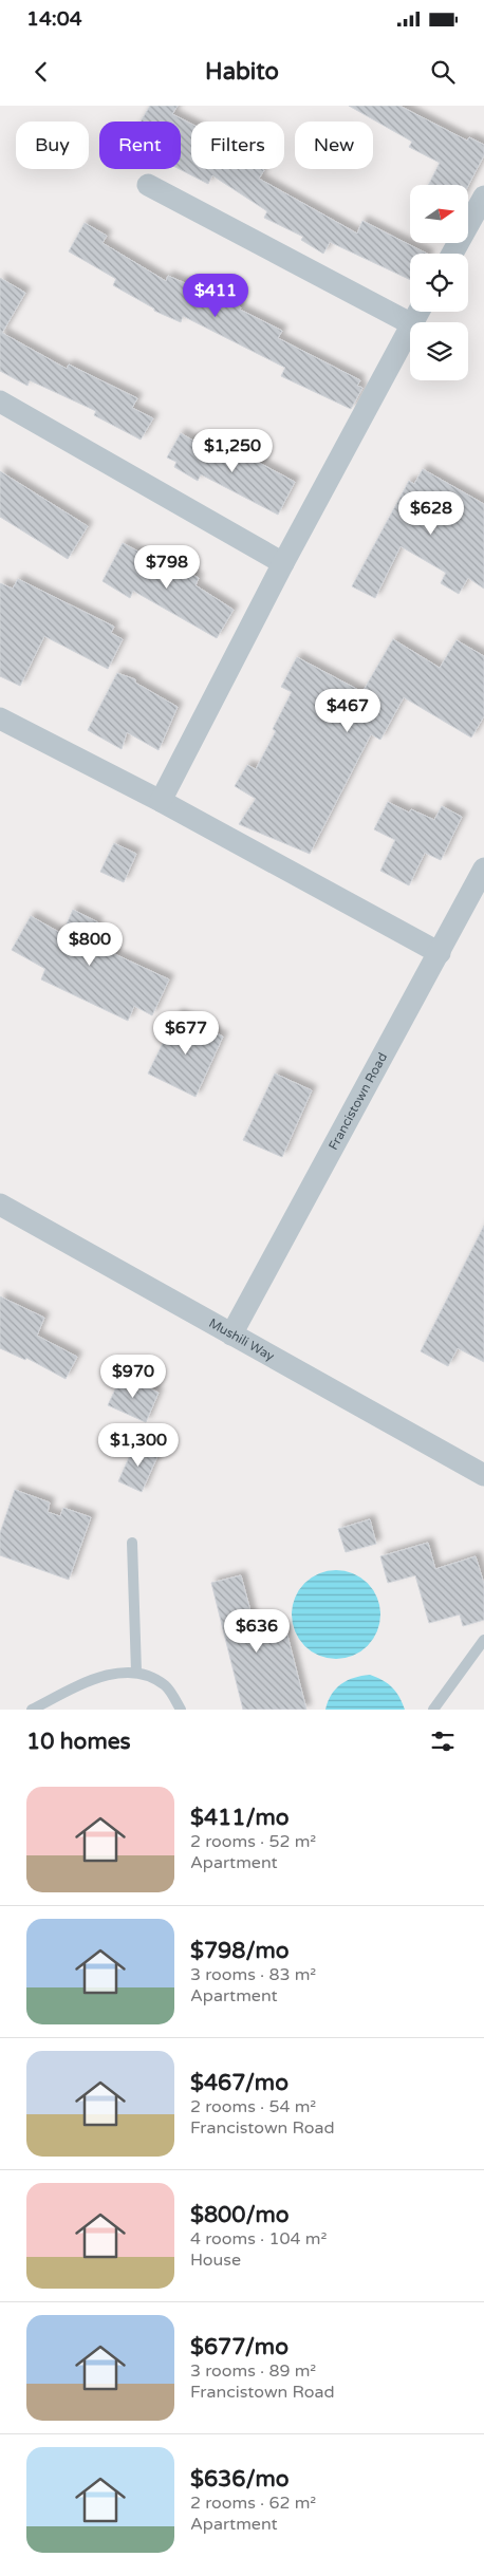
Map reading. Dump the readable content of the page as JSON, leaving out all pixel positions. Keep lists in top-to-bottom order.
{
  "streets": {
    "street": ["Francistown Road", "Mushili Way"]
  },
  "crossings": [
    ["Francistown Road", "Mushili Way"]
  ],
  "north": "right",
  "page": {
    "status": "14:04",
    "header": "Habito",
    "chip": [
      "Buy",
      "Rent",
      "Filters",
      "New"
    ],
    "price": [
      "$411",
      "$1,250",
      "$628",
      "$798",
      "$467",
      "$800",
      "$677",
      "$970",
      "$1,300",
      "$636"
    ],
    "heading": "10 homes",
    "list": [
      {
        "name": "$411/mo",
        "note": "2 rooms · 52 m² · Apartment"
      },
      {
        "name": "$798/mo",
        "note": "3 rooms · 83 m² · Apartment"
      },
      {
        "name": "$467/mo",
        "note": "2 rooms · 54 m² · Francistown Road"
      },
      {
        "name": "$800/mo",
        "note": "4 rooms · 104 m² · House"
      },
      {
        "name": "$677/mo",
        "note": "3 rooms · 89 m² · Francistown Road"
      },
      {
        "name": "$636/mo",
        "note": "2 rooms · 62 m² · Apartment"
      }
    ]
  }
}
